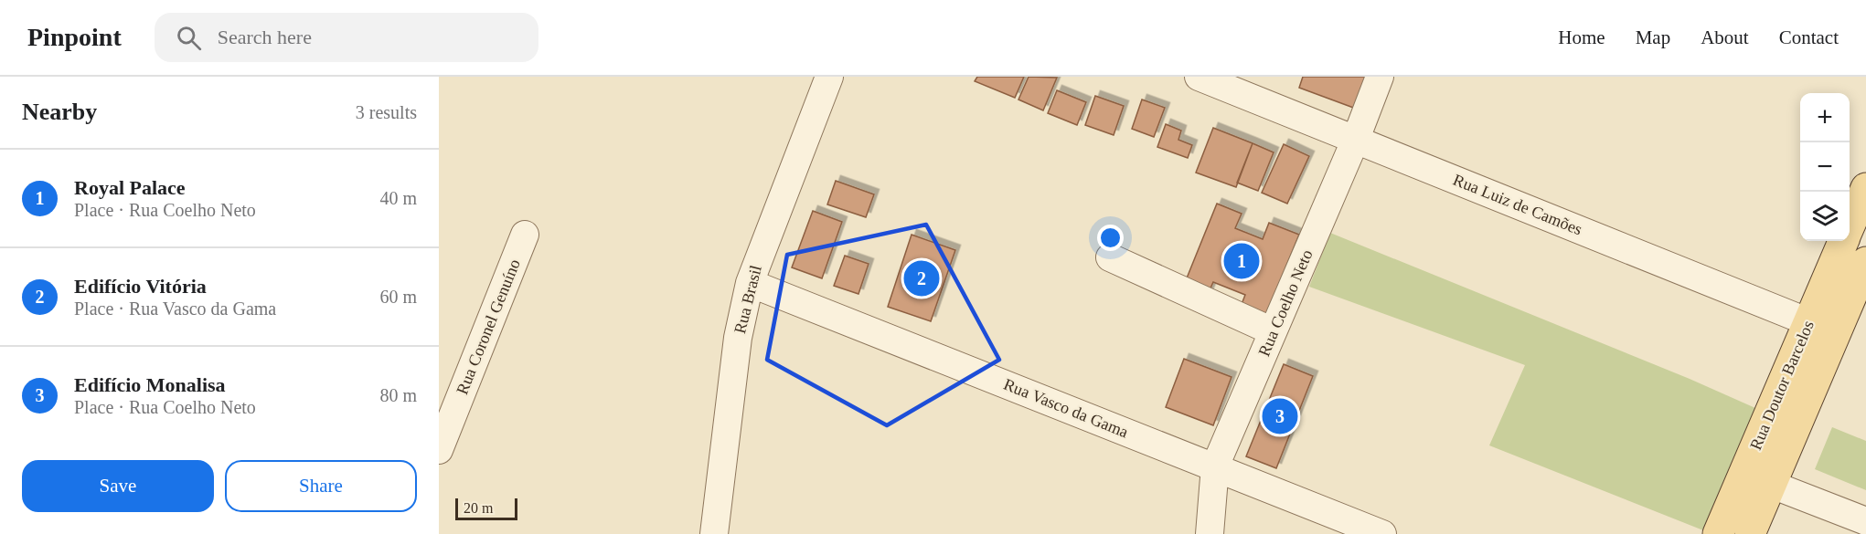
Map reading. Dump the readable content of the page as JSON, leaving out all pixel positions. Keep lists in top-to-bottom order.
{
  "streets": {
    "main road": ["Rua Doutor Barcelos"],
    "street": [
      "Rua Luiz de Camões",
      "Rua Brasil",
      "Rua Coelho Neto",
      "Rua Coronel Genuíno",
      "Rua Vasco da Gama"
    ]
  },
  "crossings": [
    ["Rua Luiz de Camões", "Rua Coelho Neto"],
    ["Rua Luiz de Camões", "Rua Doutor Barcelos"],
    ["Rua Brasil", "Rua Vasco da Gama"],
    ["Rua Coelho Neto", "Rua Vasco da Gama"]
  ],
  "scale_bar": "20 m",
  "page": {
    "header": "Pinpoint",
    "search": "Search here",
    "nav": [
      "Home",
      "Map",
      "About",
      "Contact"
    ],
    "heading": ["Nearby", "3 results"],
    "map_buttons": ["+", "−"],
    "list": [
      {
        "mark": "1",
        "name": "Royal Palace",
        "note": "Place · Rua Coelho Neto",
        "value": "40 m"
      },
      {
        "mark": "2",
        "name": "Edifício Vitória",
        "note": "Place · Rua Vasco da Gama",
        "value": "60 m"
      },
      {
        "mark": "3",
        "name": "Edifício Monalisa",
        "note": "Place · Rua Coelho Neto",
        "value": "80 m"
      }
    ],
    "pins": ["1", "2", "3"],
    "buttons": ["Save", "Share"],
    "scale": "20 m"
  }
}
